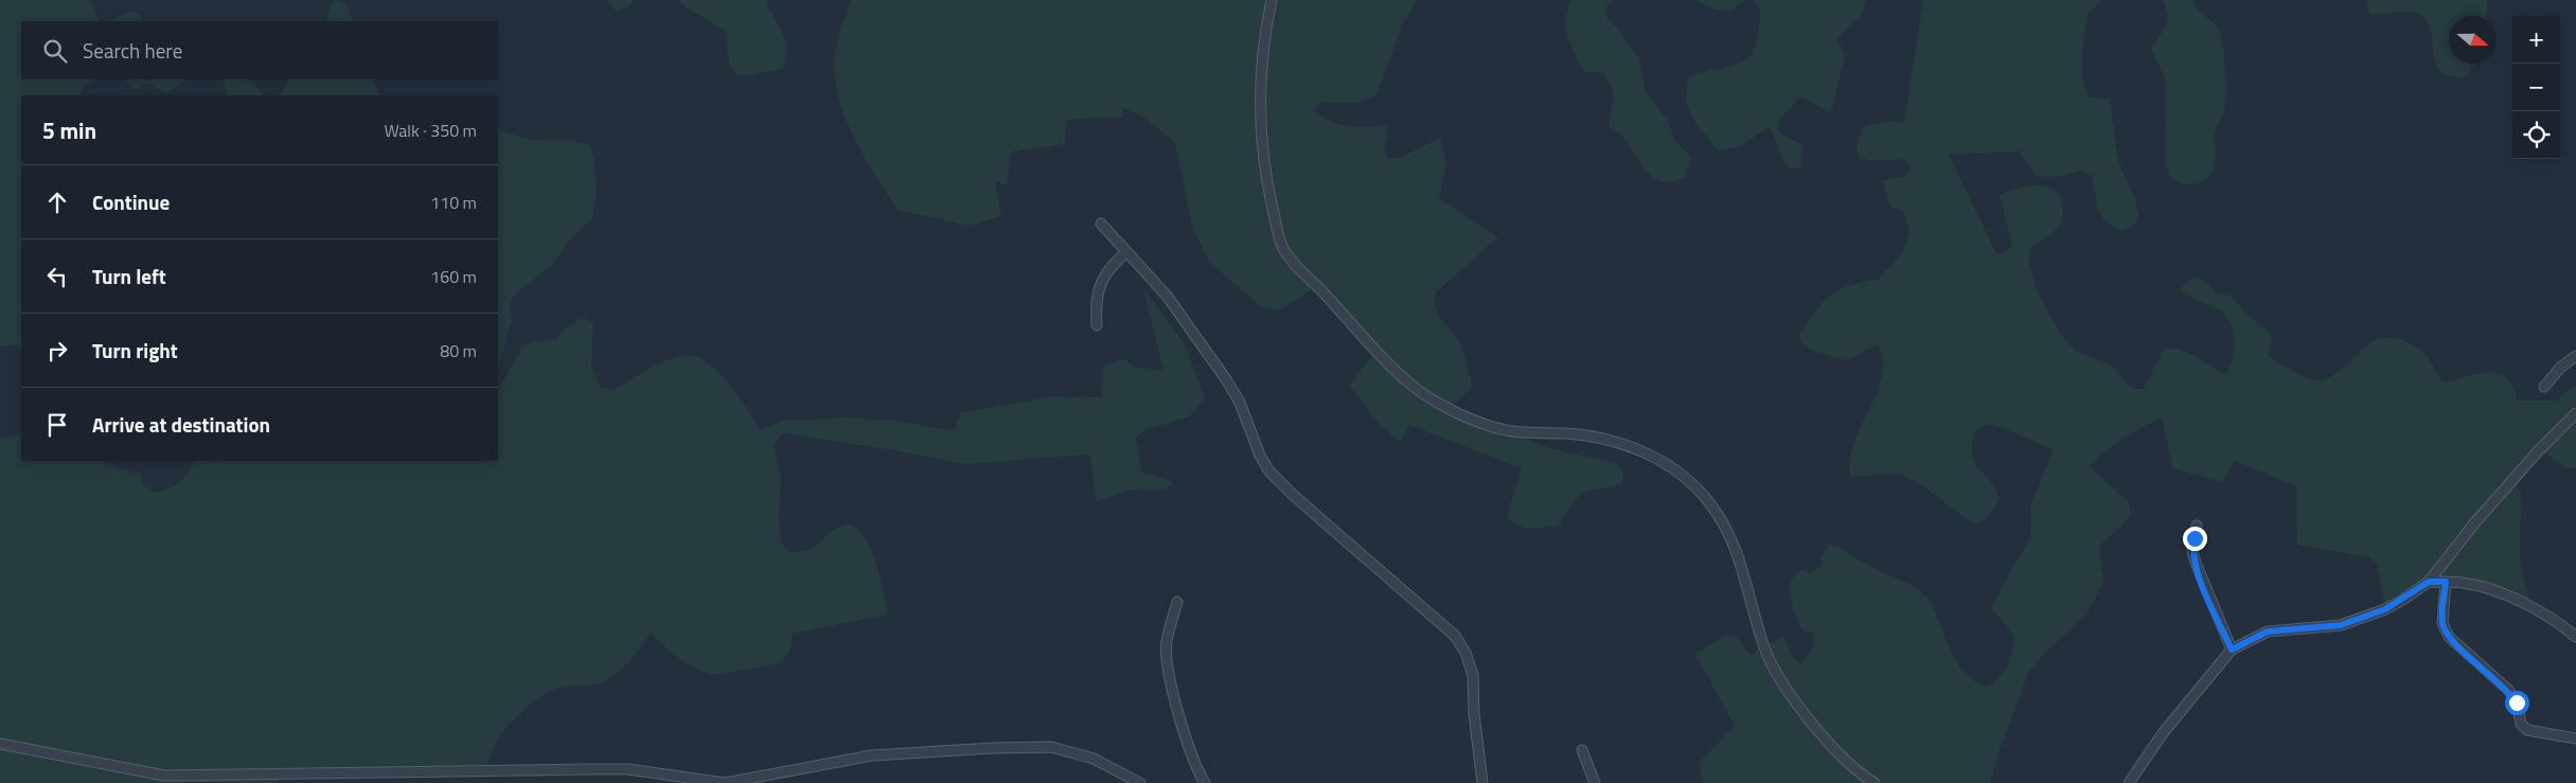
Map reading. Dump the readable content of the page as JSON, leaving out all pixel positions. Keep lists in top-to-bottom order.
{
  "north": "right",
  "page": {
    "map_buttons": ["+", "−"],
    "search": "Search here",
    "heading": ["5 min", "Walk · 350 m"],
    "list": [
      ["Continue", "110 m"],
      ["Turn left", "160 m"],
      ["Turn right", "80 m"],
      "Arrive at destination"
    ]
  }
}
